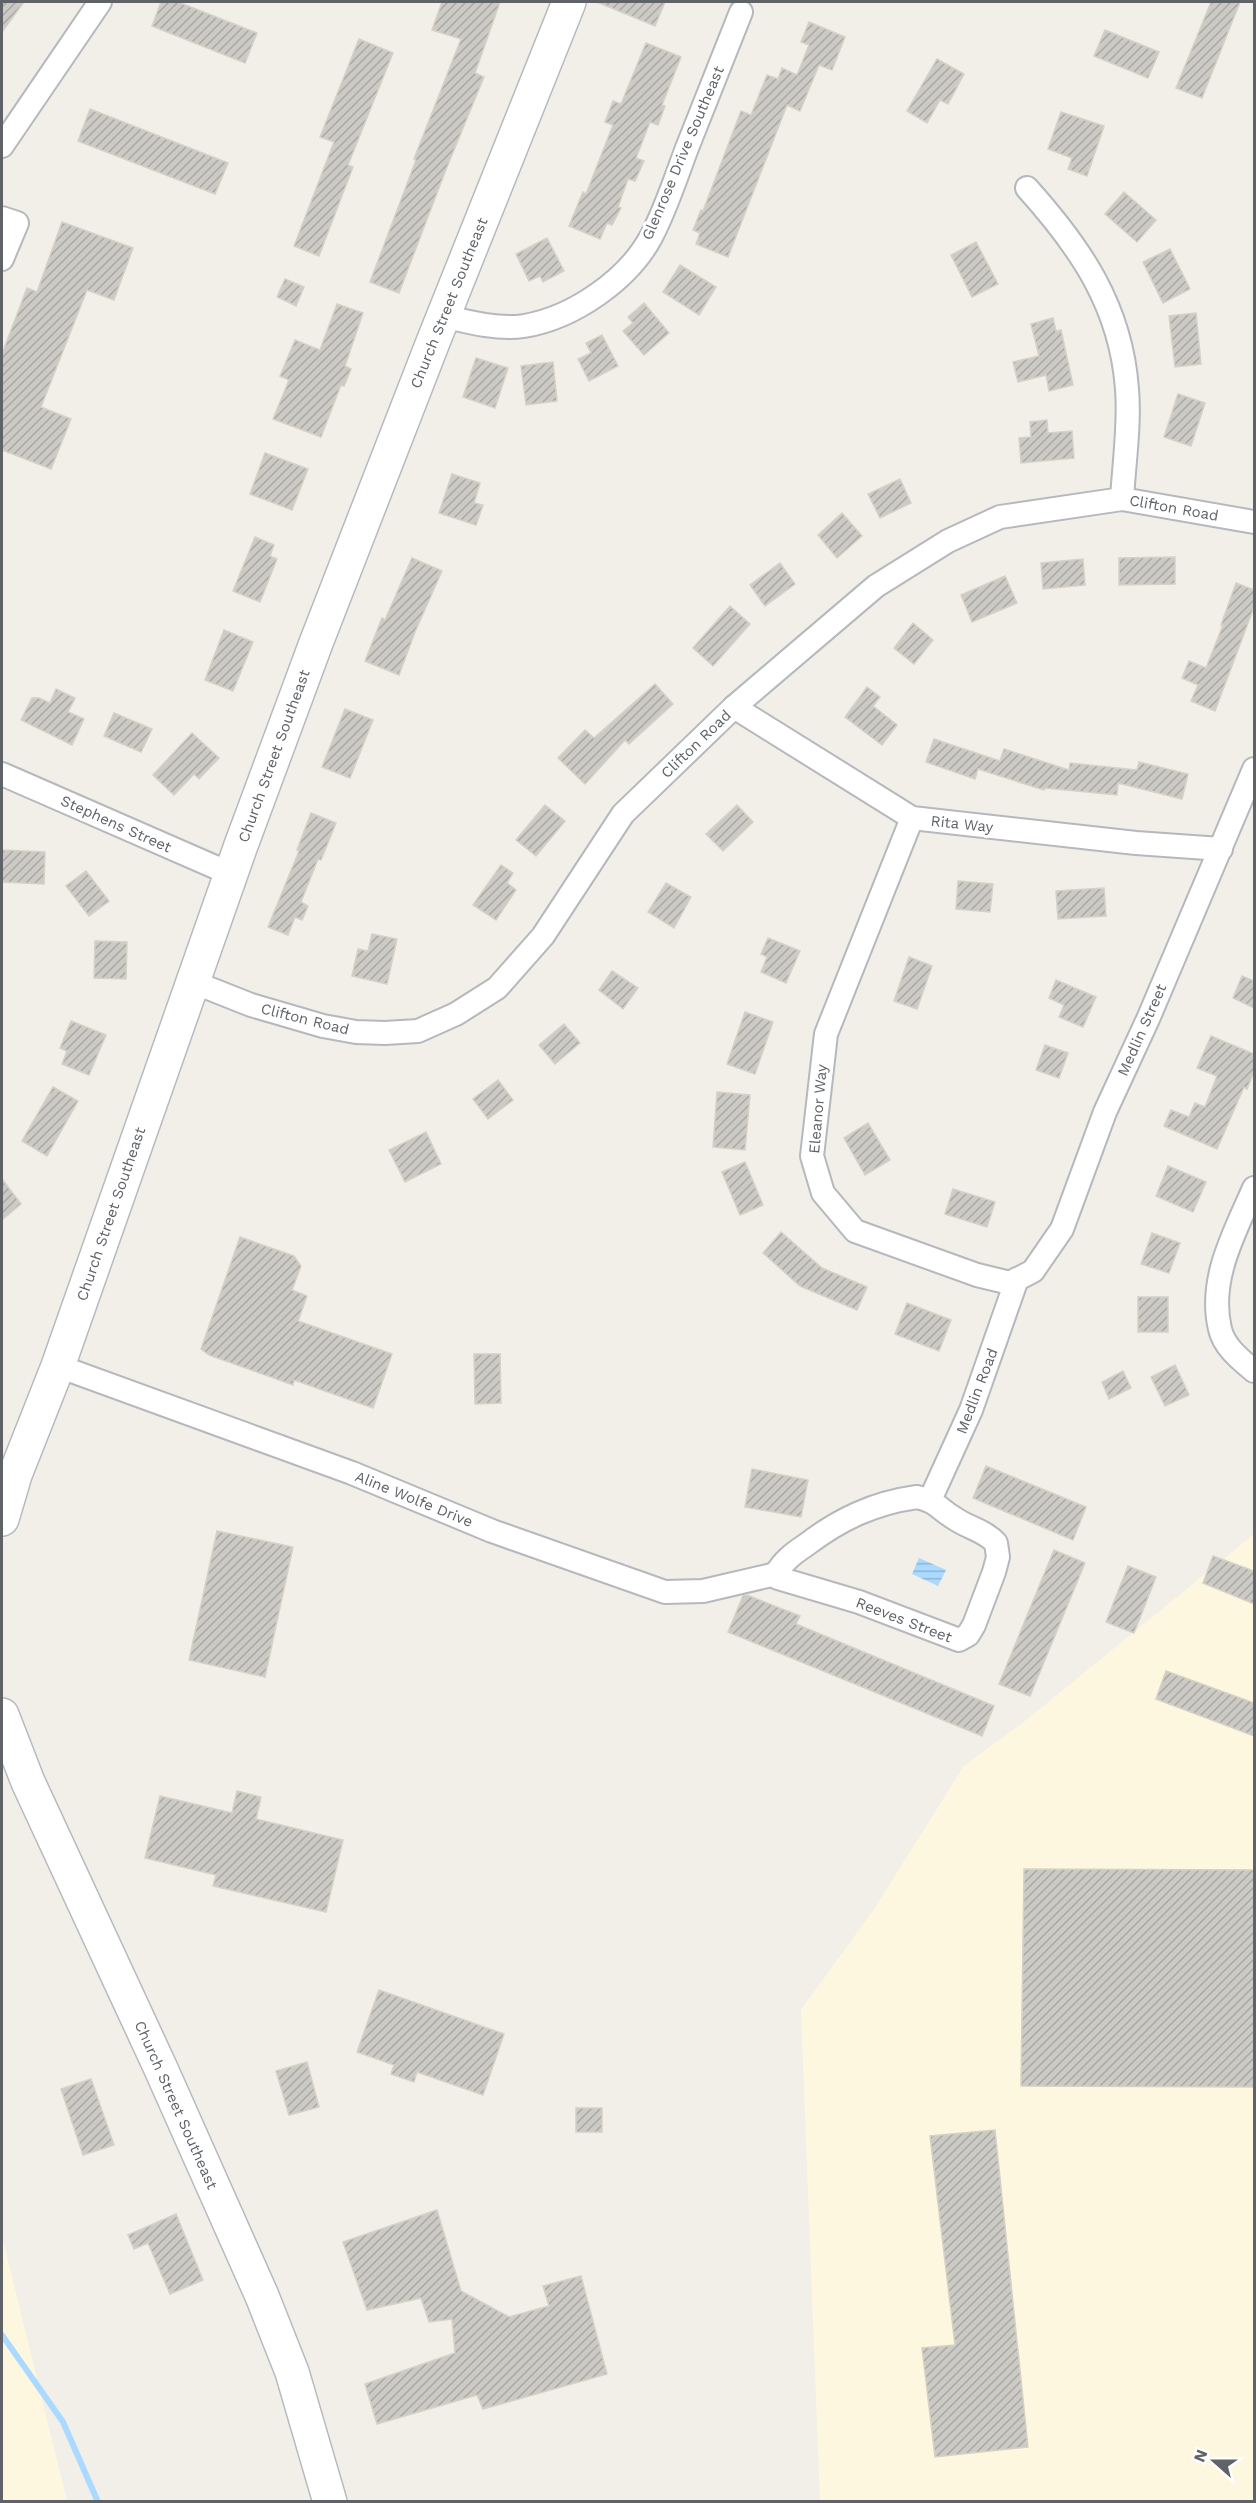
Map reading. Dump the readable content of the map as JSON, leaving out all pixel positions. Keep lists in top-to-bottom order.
{
  "streets": {
    "street": [
      "Glenrose Drive Southeast",
      "Church Street Southeast",
      "Clifton Road",
      "Stephens Street",
      "Rita Way",
      "Medlin Street",
      "Eleanor Way",
      "Medlin Road",
      "Aline Wolfe Drive",
      "Reeves Street"
    ]
  },
  "crossings": [
    ["Glenrose Drive Southeast", "Church Street Southeast"],
    ["Church Street Southeast", "Clifton Road"],
    ["Church Street Southeast", "Stephens Street"],
    ["Church Street Southeast", "Aline Wolfe Drive"],
    ["Clifton Road", "Rita Way"],
    ["Rita Way", "Medlin Street"],
    ["Rita Way", "Eleanor Way"],
    ["Medlin Street", "Eleanor Way"],
    ["Medlin Street", "Medlin Road"],
    ["Eleanor Way", "Medlin Road"],
    ["Medlin Road", "Reeves Street"],
    ["Aline Wolfe Drive", "Reeves Street"]
  ],
  "north": "left"
}
